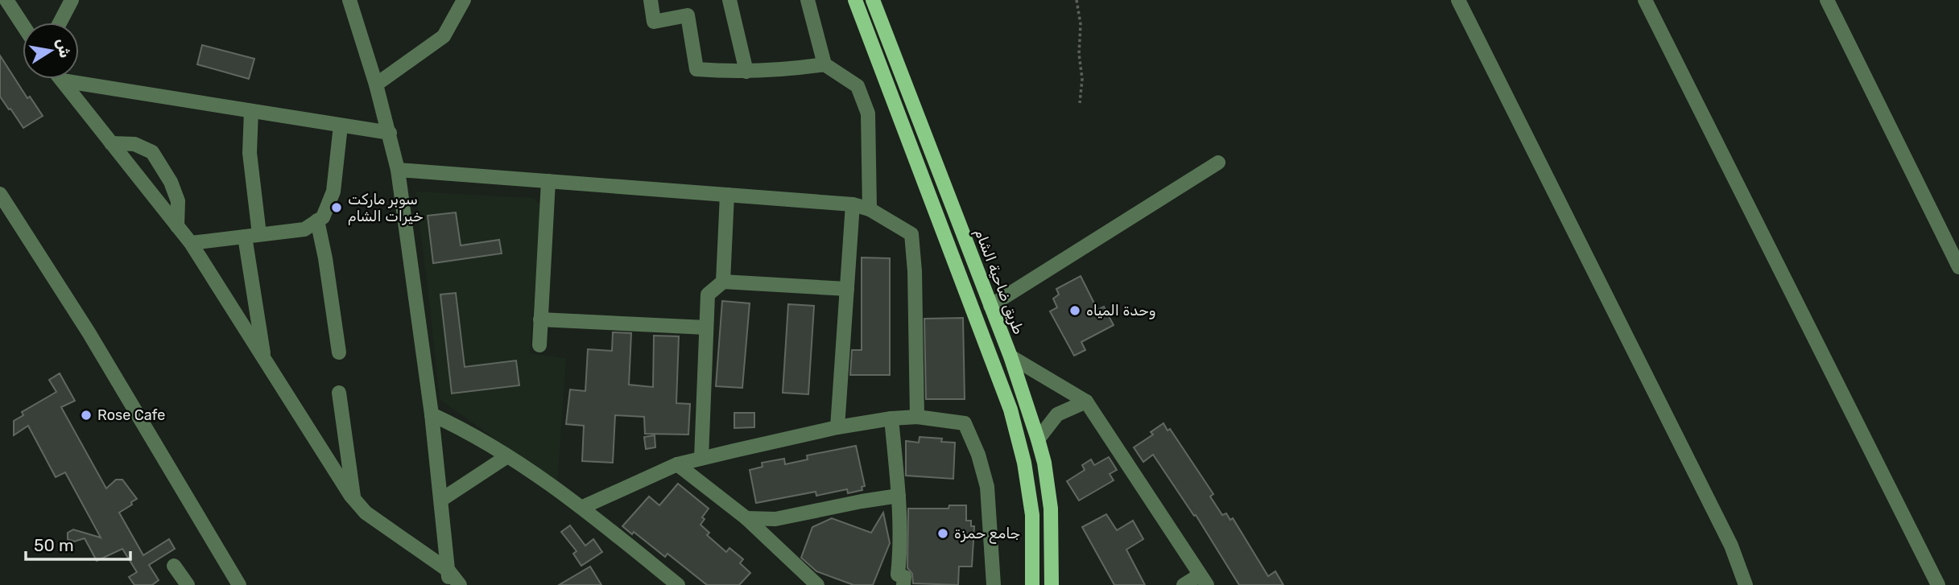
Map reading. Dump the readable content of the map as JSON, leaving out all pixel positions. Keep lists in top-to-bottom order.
{
  "streets": {
    "main road": ["طريق ضاحية الشام"]
  },
  "places": [
    "سوبر ماركت خيرات الشام",
    "وحدة المياه",
    "Rose Cafe",
    "جامع حمزة"
  ],
  "scale_bar": "50 m",
  "north": "right"
}
